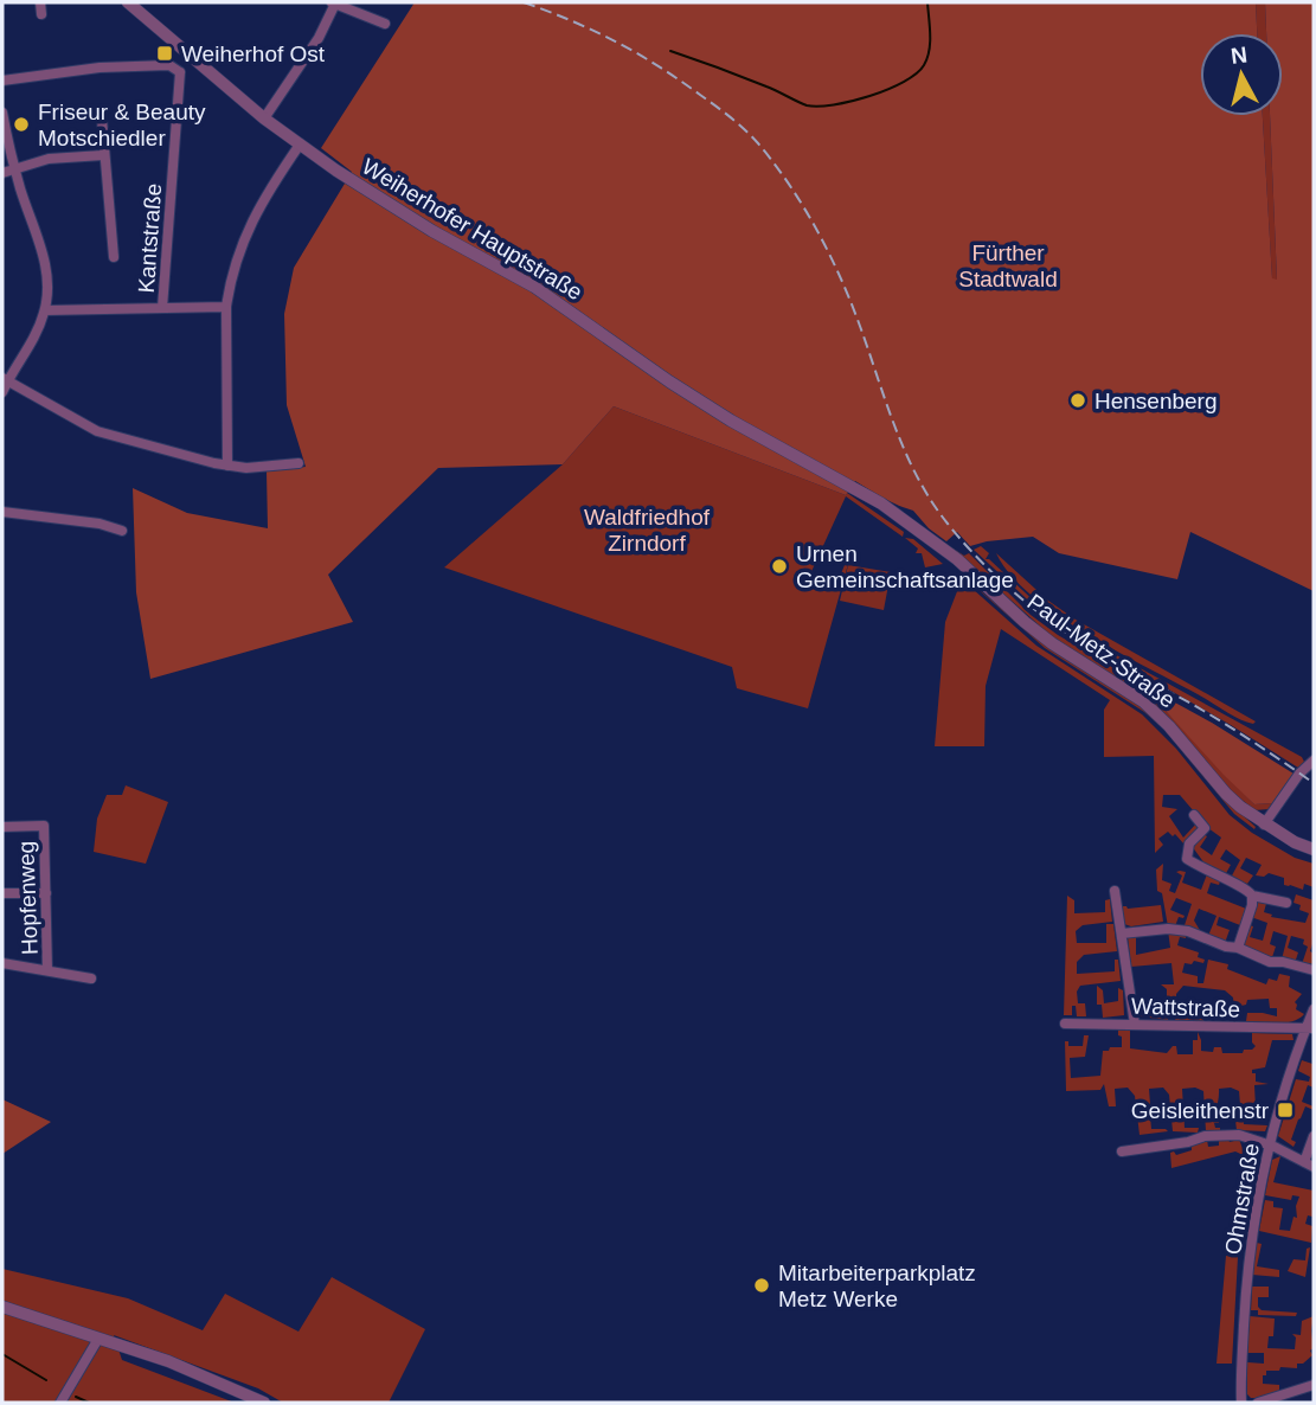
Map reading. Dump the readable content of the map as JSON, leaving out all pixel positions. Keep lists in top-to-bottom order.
{
  "streets": {
    "street": [
      "Weiherhofer Hauptstraße",
      "Kantstraße",
      "Paul-Metz-Straße",
      "Hopfenweg",
      "Wattstraße",
      "Ohmstraße"
    ]
  },
  "crossings": [
    ["Weiherhofer Hauptstraße", "Paul-Metz-Straße"],
    ["Wattstraße", "Ohmstraße"]
  ],
  "parks": ["Fürther Stadtwald", "Waldfriedhof Zirndorf"],
  "places": {
    "transit": ["Weiherhof Ost", "Geisleithenstr"],
    "other": [
      "Friseur & Beauty Motschiedler",
      "Hensenberg",
      "Urnen Gemeinschaftsanlage",
      "Mitarbeiterparkplatz Metz Werke"
    ]
  },
  "north": "top"
}
